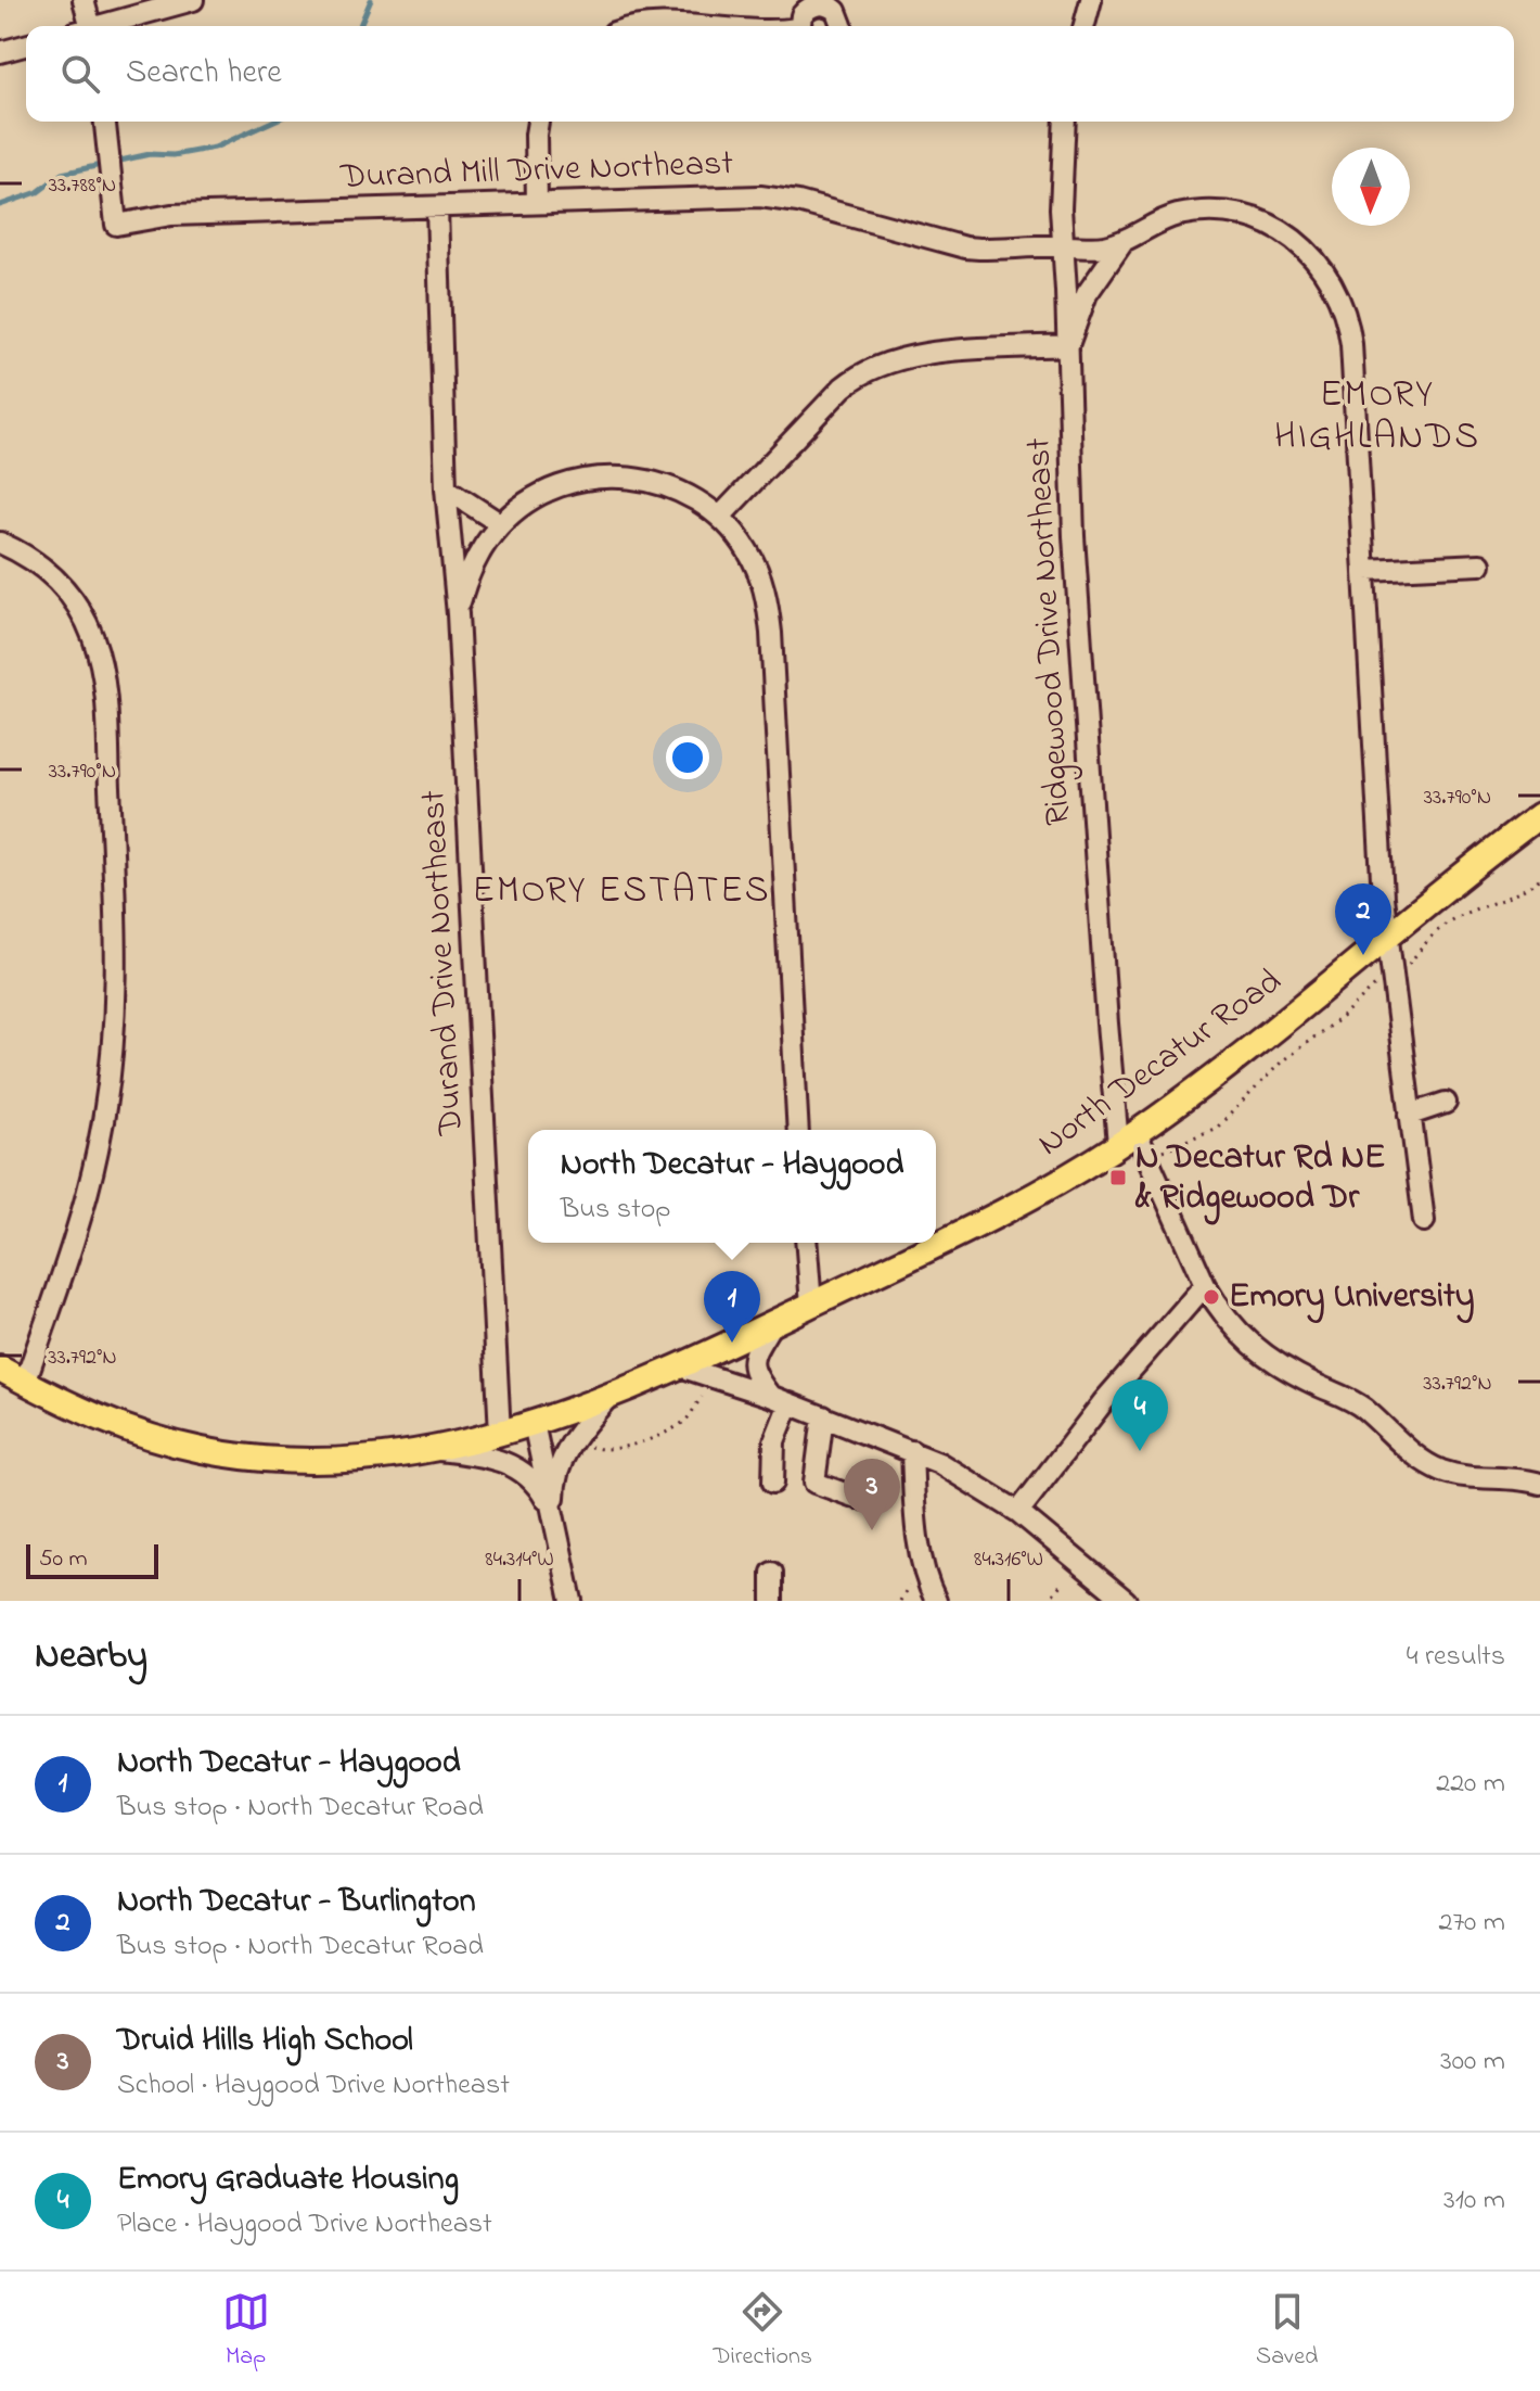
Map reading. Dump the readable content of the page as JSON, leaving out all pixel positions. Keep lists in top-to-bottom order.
{
  "streets": {
    "main road": ["North Decatur Road"],
    "street": ["Durand Mill Drive Northeast", "Ridgewood Drive Northeast", "Durand Drive Northeast"]
  },
  "crossings": [
    ["Durand Mill Drive Northeast", "Ridgewood Drive Northeast"],
    ["Durand Mill Drive Northeast", "Durand Drive Northeast"],
    ["Durand Mill Drive Northeast", "North Decatur Road"],
    ["Ridgewood Drive Northeast", "North Decatur Road"],
    ["Durand Drive Northeast", "North Decatur Road"]
  ],
  "districts": ["EMORY HIGHLANDS", "EMORY ESTATES"],
  "places": {
    "transit": ["N Decatur Rd NE & Ridgewood Dr"],
    "other": ["Emory University"]
  },
  "scale_bar": "50 m",
  "north": "bottom",
  "page": {
    "search": "Search here",
    "pins": [
      "2",
      "1",
      "4",
      "3"
    ],
    "popup": ["North Decatur - Haygood", "Bus stop"],
    "scale": "50 m",
    "heading": ["Nearby", "4 results"],
    "list": [
      {
        "mark": "1",
        "name": "North Decatur - Haygood",
        "note": "Bus stop · North Decatur Road",
        "value": "220 m"
      },
      {
        "mark": "2",
        "name": "North Decatur - Burlington",
        "note": "Bus stop · North Decatur Road",
        "value": "270 m"
      },
      {
        "mark": "3",
        "name": "Druid Hills High School",
        "note": "School · Haygood Drive Northeast",
        "value": "300 m"
      },
      {
        "mark": "4",
        "name": "Emory Graduate Housing",
        "note": "Place · Haygood Drive Northeast",
        "value": "310 m"
      }
    ],
    "nav": ["Map", "Directions", "Saved"]
  },
  "coordinates": [
    "33.788°N",
    "33.790°N",
    "33.792°N",
    "84.314°W",
    "84.316°W"
  ]
}
